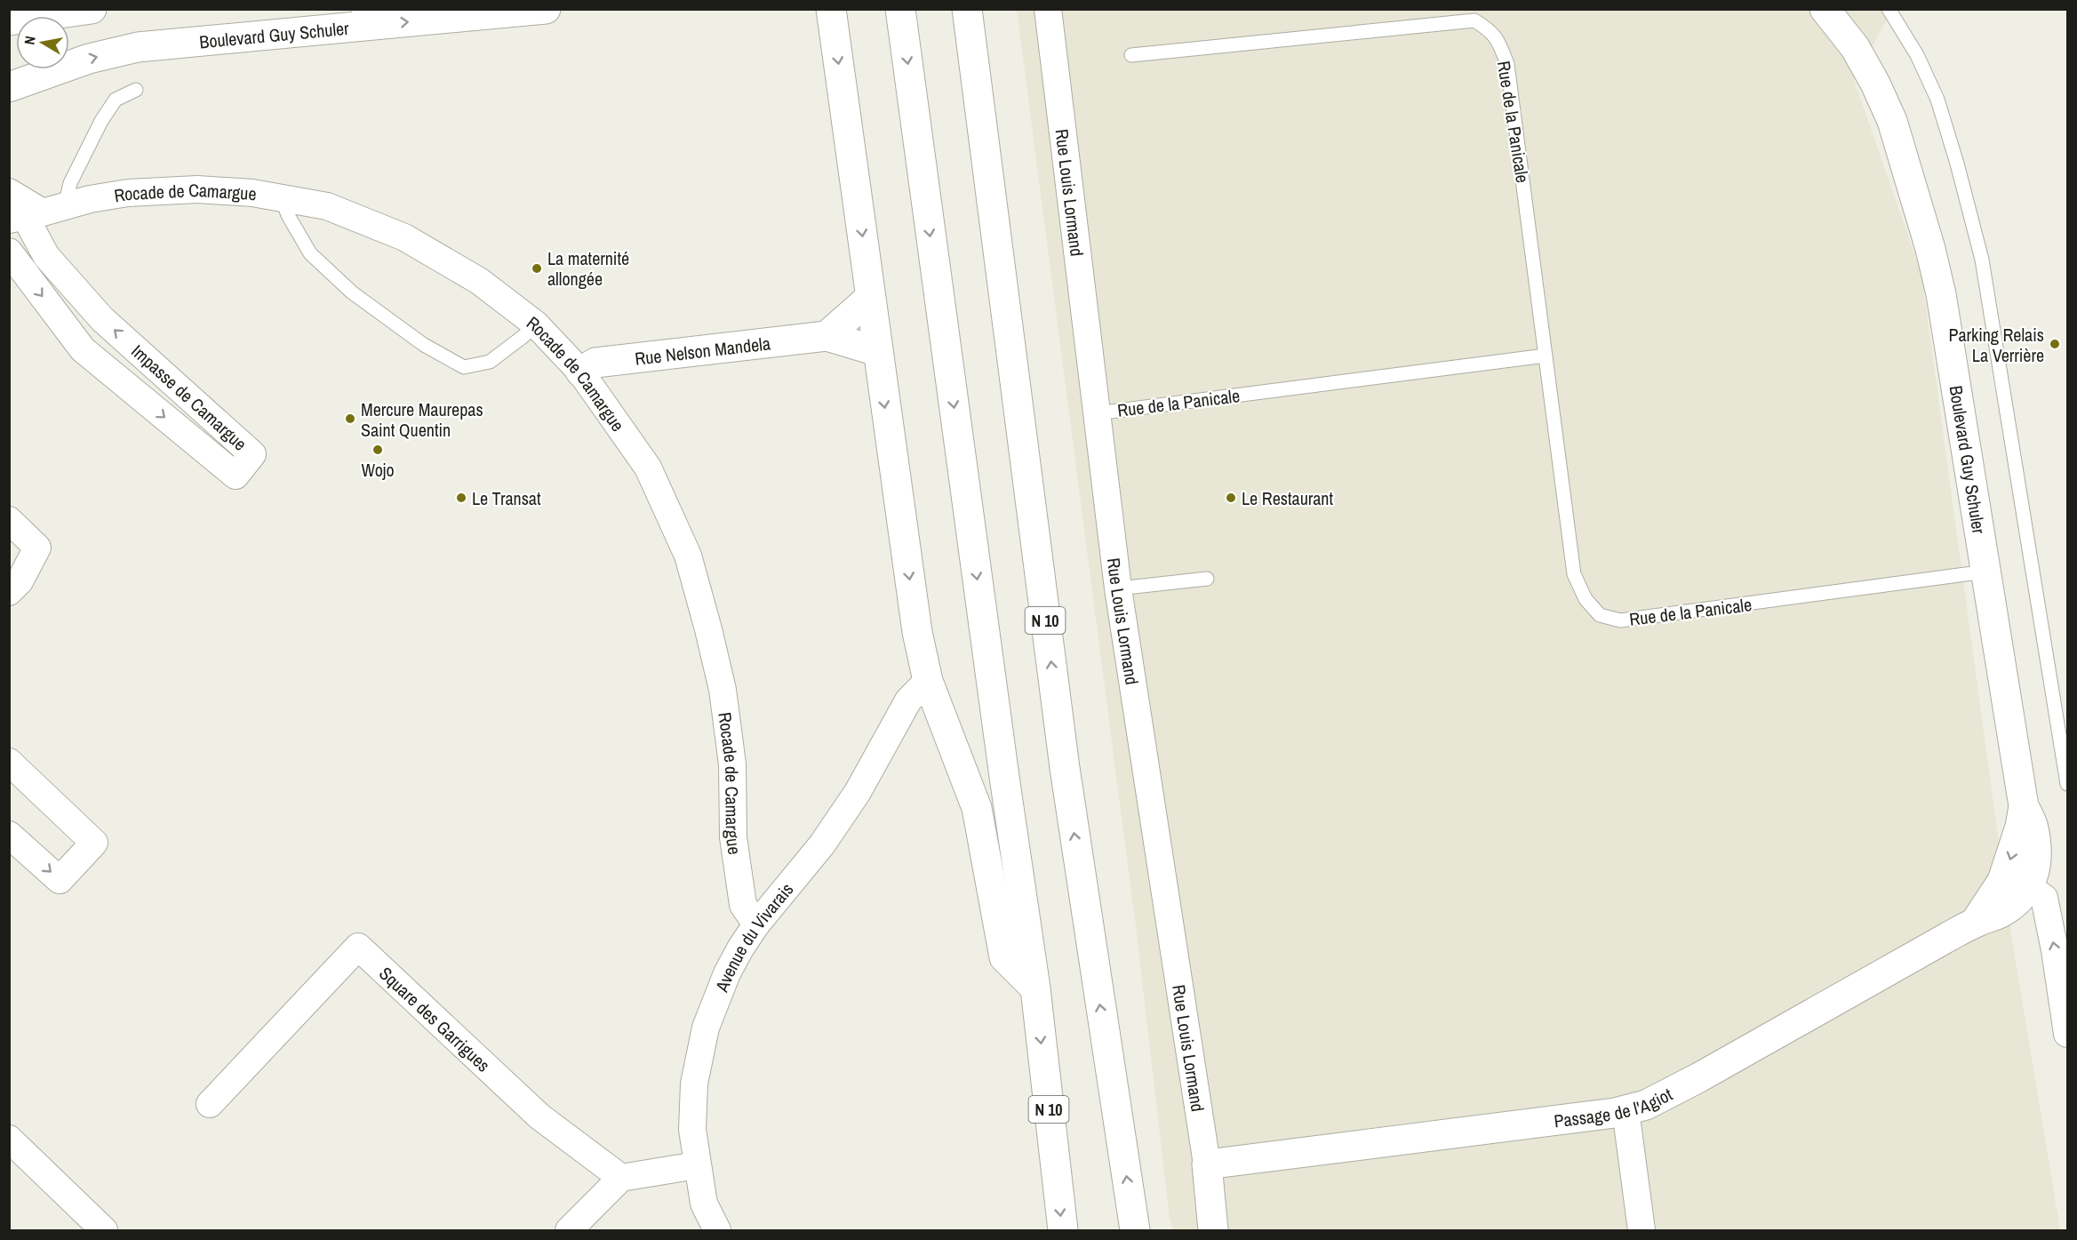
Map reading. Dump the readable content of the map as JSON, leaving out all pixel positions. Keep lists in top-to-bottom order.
{
  "streets": {
    "main road": [
      "Boulevard Guy Schuler",
      "Rue Louis Lormand",
      "Rue Nelson Mandela",
      "N 10",
      "Passage de l'Agiot"
    ],
    "street": [
      "Rocade de Camargue",
      "Impasse de Camargue",
      "Avenue du Vivarais",
      "Square des Garrigues"
    ],
    "lane": ["Rue de la Panicale"]
  },
  "crossings": [
    ["Boulevard Guy Schuler", "Rue de la Panicale"],
    ["Boulevard Guy Schuler", "Passage de l'Agiot"],
    ["Rue de la Panicale", "Rue Louis Lormand"],
    ["Rue Louis Lormand", "Passage de l'Agiot"],
    ["Rocade de Camargue", "Rue Nelson Mandela"],
    ["Rocade de Camargue", "Impasse de Camargue"],
    ["Rocade de Camargue", "Avenue du Vivarais"]
  ],
  "places": [
    "La maternité allongée",
    "Parking Relais La Verrière",
    "Mercure Maurepas Saint Quentin",
    "Wojo",
    "Le Transat",
    "Le Restaurant"
  ],
  "north": "left"
}
